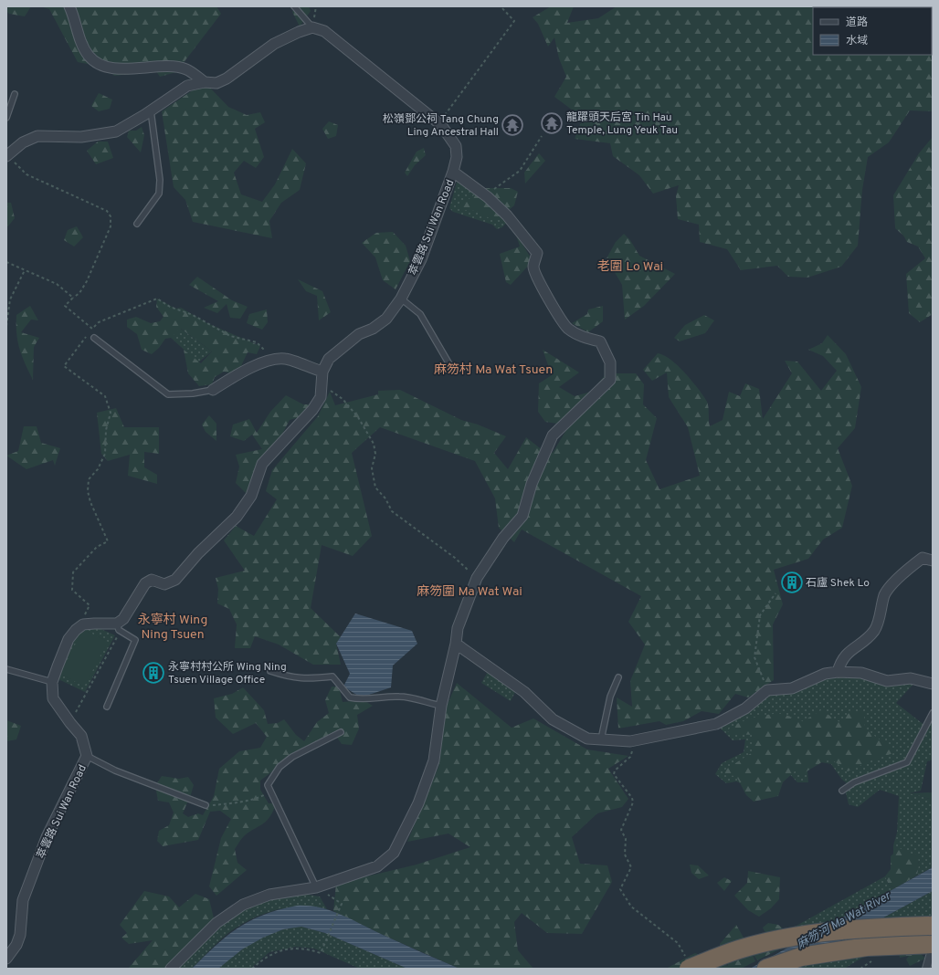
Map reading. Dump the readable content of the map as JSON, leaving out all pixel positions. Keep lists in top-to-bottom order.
{
  "streets": {
    "street": ["萃雲路 Sui Wan Road"]
  },
  "districts": [
    "老圍 Lo Wai",
    "麻笏村 Ma Wat Tsuen",
    "麻笏圍 Ma Wat Wai",
    "永寧村 Wing Ning Tsuen"
  ],
  "water": ["麻笏河 Ma Wat River"],
  "places": {
    "temple": ["龍躍頭天后宮 Tin Hau Temple, Lung Yeuk Tau", "松嶺鄧公祠 Tang Chung Ling Ancestral Hall"],
    "building": ["石廬 Shek Lo", "永寧村村公所 Wing Ning Tsuen Village Office"]
  },
  "legend": ["道路", "水域"]
}
